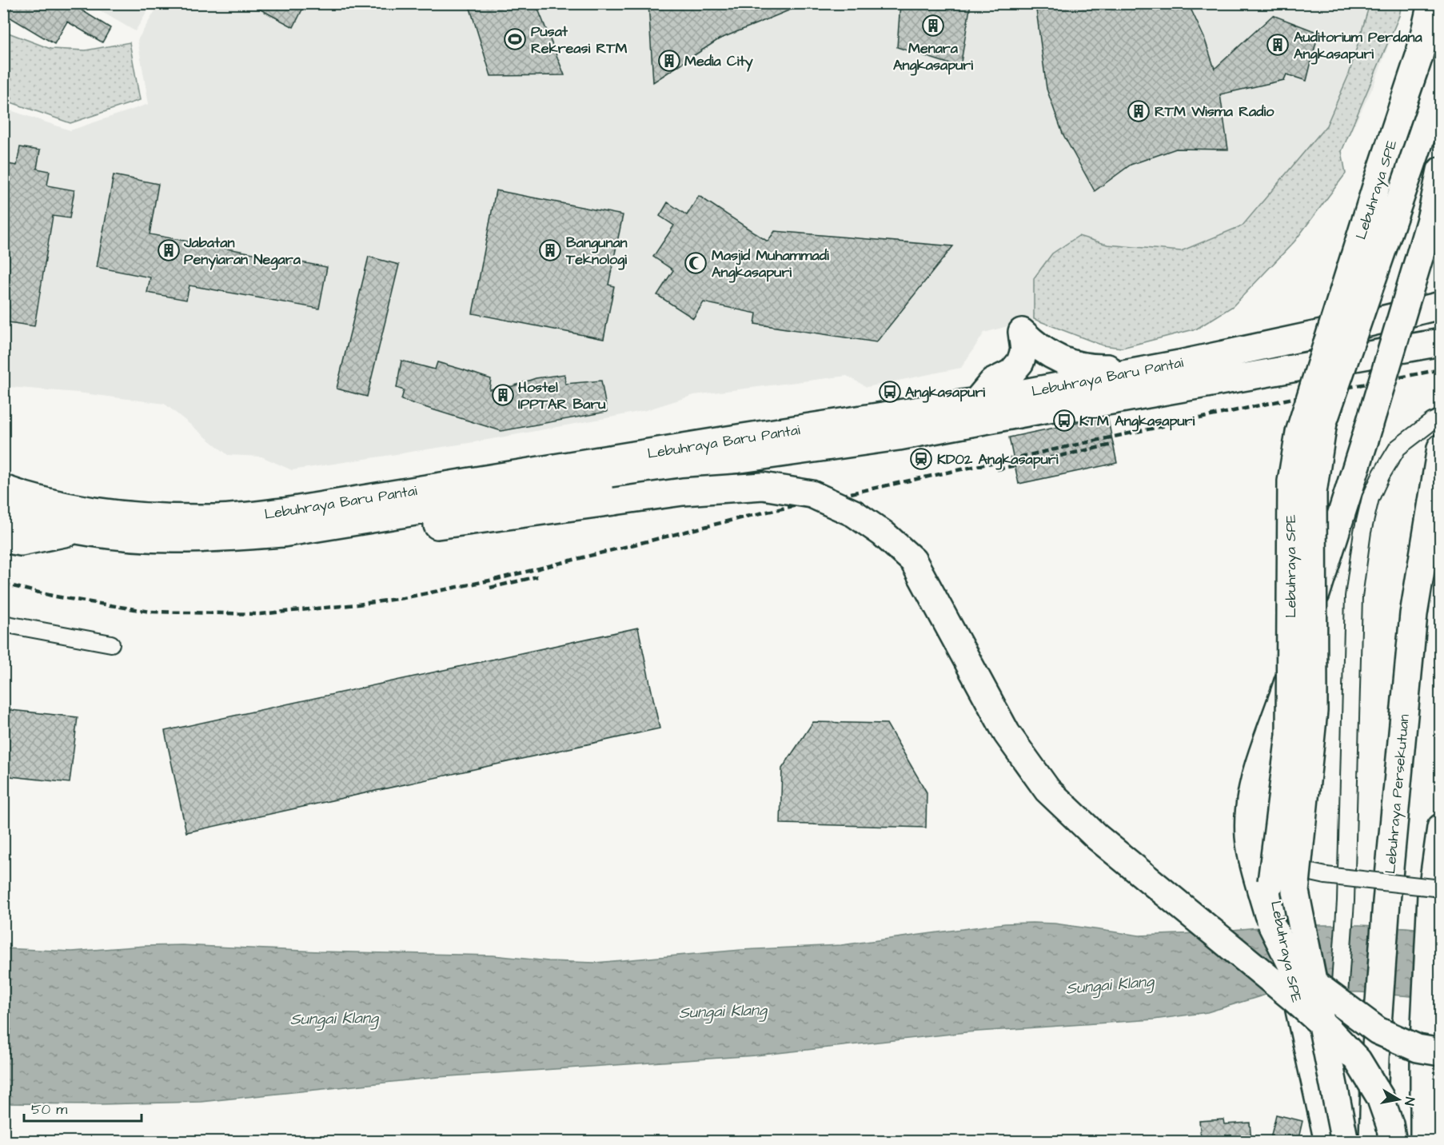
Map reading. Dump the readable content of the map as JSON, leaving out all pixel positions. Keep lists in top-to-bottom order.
{
  "streets": {
    "highway": ["Lebuhraya SPE", "Lebuhraya Baru Pantai", "Lebuhraya Persekutuan"]
  },
  "water": ["Sungai Klang"],
  "places": {
    "building": [
      "Menara Angkasapuri",
      "Auditorium Perdana Angkasapuri",
      "Media City",
      "RTM Wisma Radio",
      "Jabatan Penyiaran Negara",
      "Bangunan Teknologi",
      "Hostel IPPTAR Baru"
    ],
    "sports": ["Pusat Rekreasi RTM"],
    "mosque": ["Masjid Muhammadi Angkasapuri"],
    "bus stop": ["Angkasapuri", "KTM Angkasapuri"],
    "station": ["KD02 Angkasapuri"]
  },
  "scale_bar": "50 m",
  "north": "right"
}
